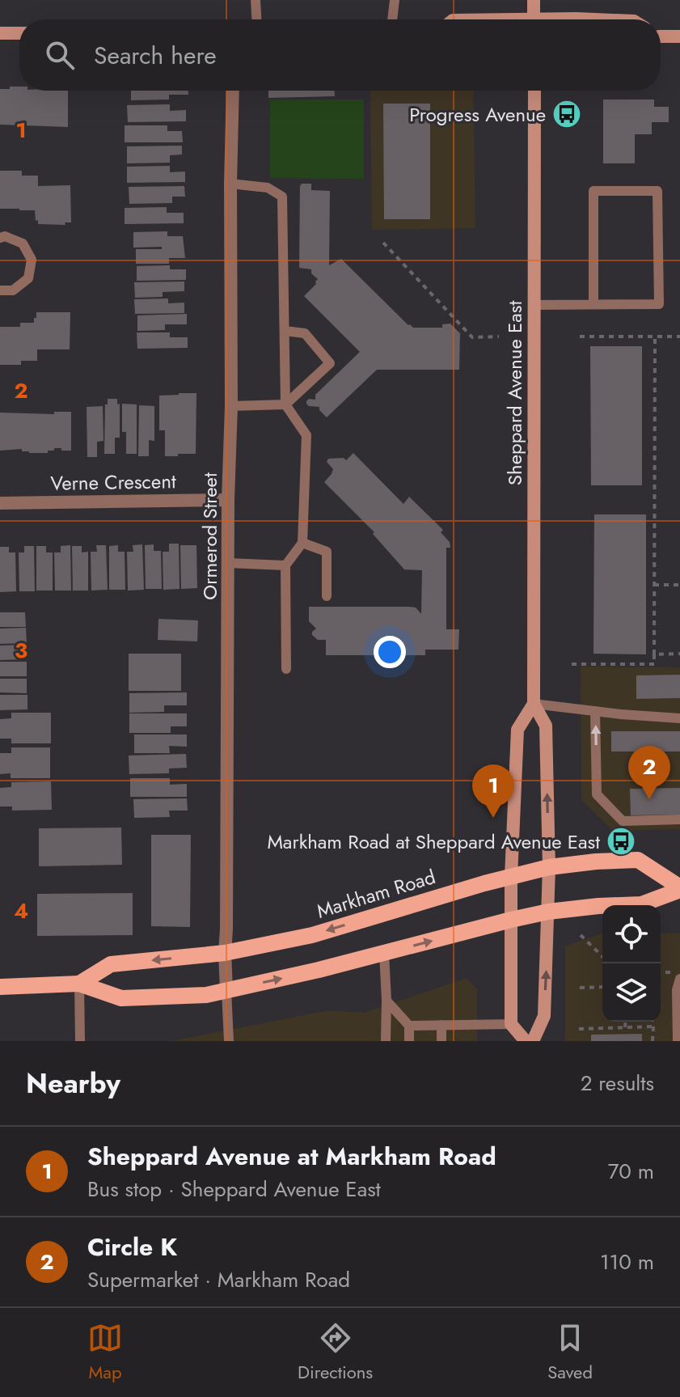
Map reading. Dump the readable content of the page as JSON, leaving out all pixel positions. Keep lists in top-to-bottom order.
{
  "streets": {
    "main road": ["Sheppard Avenue East", "Markham Road"],
    "street": ["Verne Crescent", "Ormerod Street"]
  },
  "crossings": [
    ["Sheppard Avenue East", "Markham Road"],
    ["Verne Crescent", "Ormerod Street"],
    ["Ormerod Street", "Markham Road"]
  ],
  "places": {
    "bus stop": ["Progress Avenue", "Markham Road at Sheppard Avenue East"]
  },
  "page": {
    "search": "Search here",
    "pins": ["2", "1"],
    "heading": ["Nearby", "2 results"],
    "list": [
      {
        "mark": "1",
        "name": "Sheppard Avenue at Markham Road",
        "note": "Bus stop · Sheppard Avenue East",
        "value": "70 m"
      },
      {
        "mark": "2",
        "name": "Circle K",
        "note": "Supermarket · Markham Road",
        "value": "110 m"
      }
    ],
    "nav": ["Map", "Directions", "Saved"]
  },
  "grid": {
    "rows": [
      "1",
      "2",
      "3",
      "4"
    ]
  }
}
